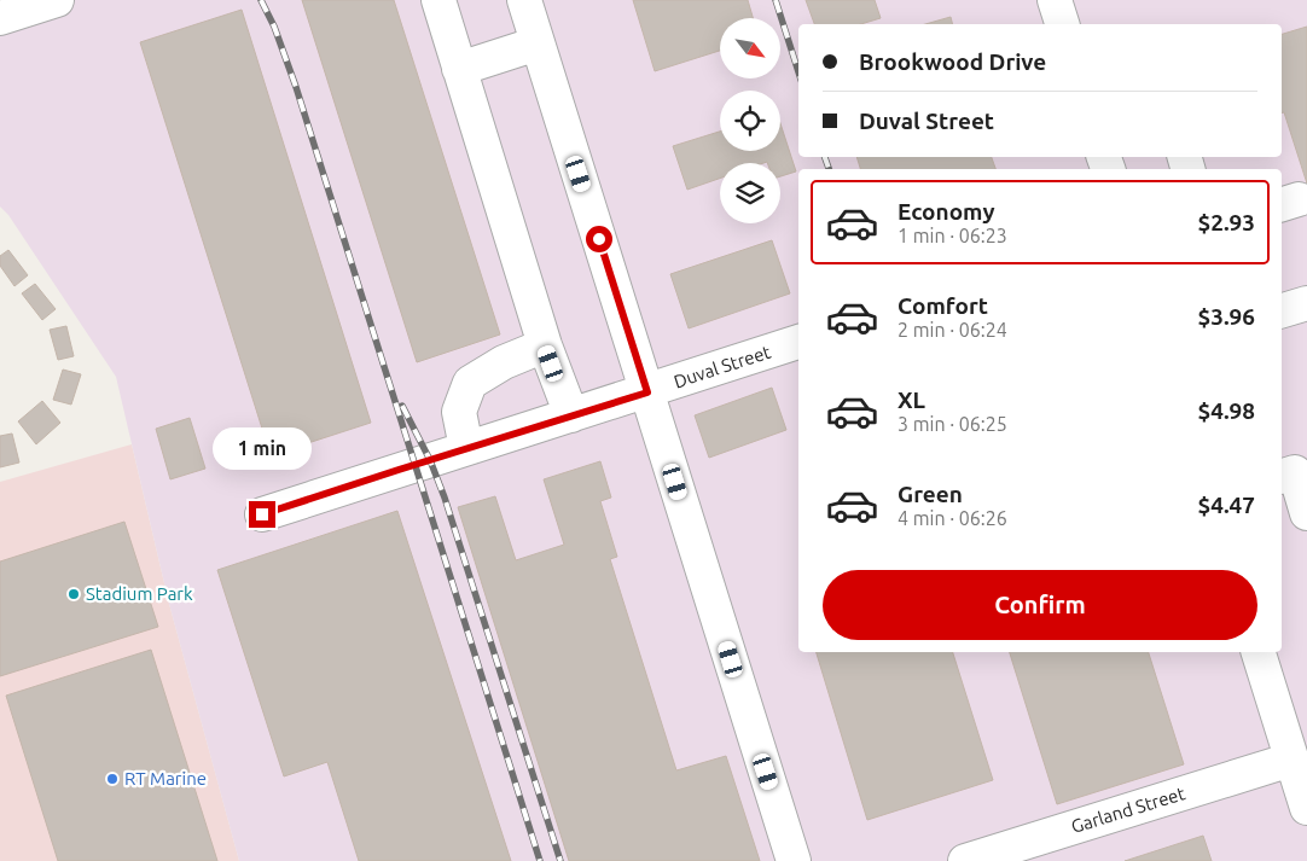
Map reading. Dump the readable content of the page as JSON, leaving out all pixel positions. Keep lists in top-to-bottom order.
{
  "streets": {
    "street": ["Duval Street", "Garland Street"]
  },
  "places": ["Stadium Park", "RT Marine"],
  "north": "bottom right",
  "page": {
    "banner": ["Brookwood Drive", "Duval Street"],
    "list": [
      {
        "name": "Economy",
        "note": "1 min · 06:23",
        "value": "$2.93"
      },
      {
        "name": "Comfort",
        "note": "2 min · 06:24",
        "value": "$3.96"
      },
      {
        "name": "XL",
        "note": "3 min · 06:25",
        "value": "$4.98"
      },
      {
        "name": "Green",
        "note": "4 min · 06:26",
        "value": "$4.47"
      }
    ],
    "bubble": "1 min",
    "buttons": "Confirm"
  }
}
